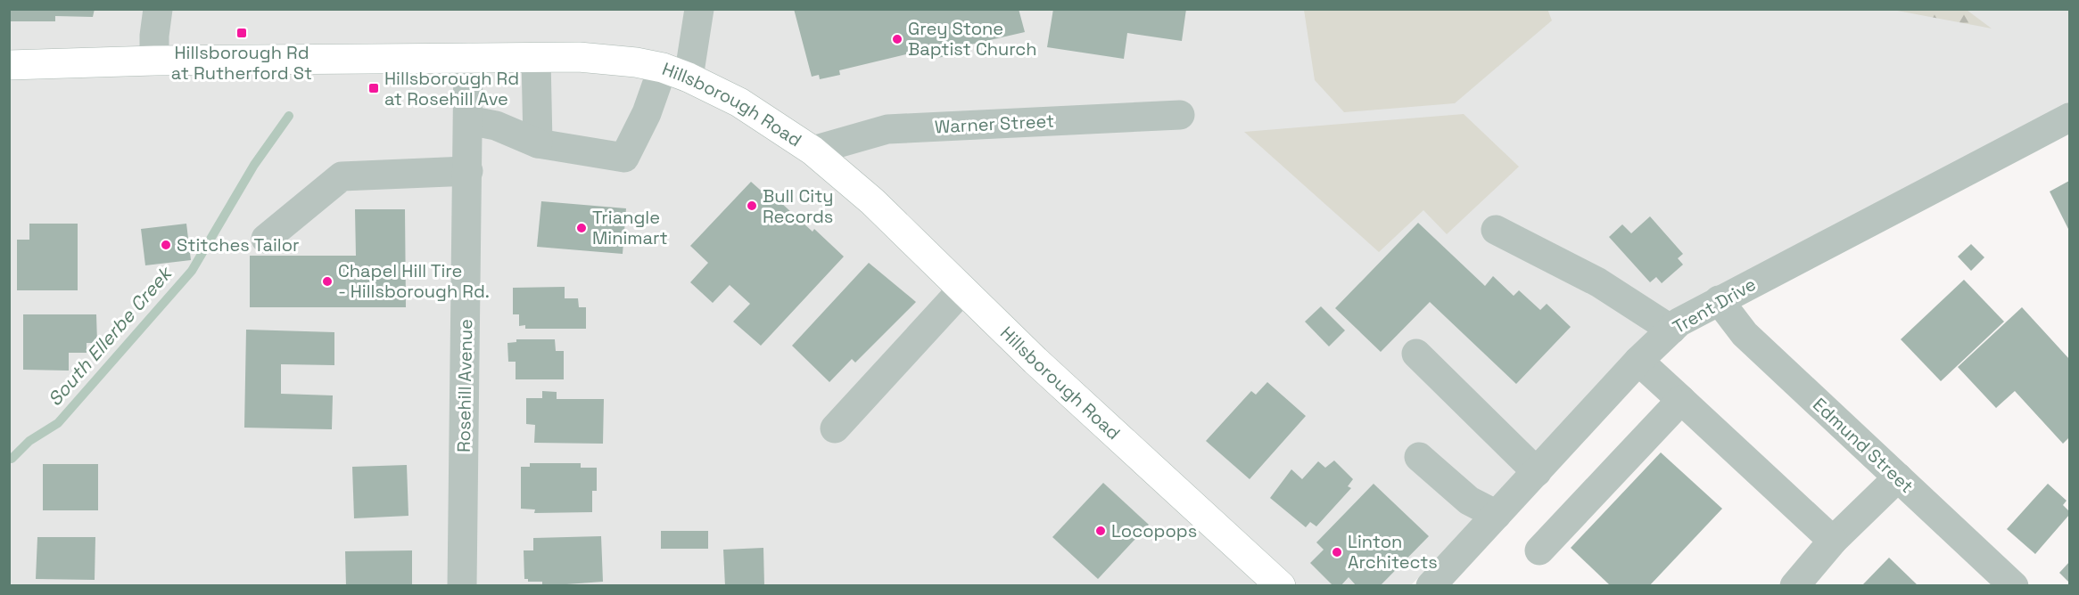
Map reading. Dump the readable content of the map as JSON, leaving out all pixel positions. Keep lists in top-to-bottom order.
{
  "streets": {
    "main road": ["Hillsborough Road"],
    "street": [
      "Warner Street",
      "Trent Drive",
      "Rosehill Avenue",
      "Edmund Street"
    ]
  },
  "crossings": [
    ["Hillsborough Road", "Warner Street"],
    ["Hillsborough Road", "Rosehill Avenue"],
    ["Trent Drive", "Edmund Street"]
  ],
  "water": ["South Ellerbe Creek"],
  "places": {
    "transit": ["Hillsborough Rd at Rutherford St", "Hillsborough Rd at Rosehill Ave"],
    "other": [
      "Grey Stone Baptist Church",
      "Bull City Records",
      "Triangle Minimart",
      "Stitches Tailor",
      "Chapel Hill Tire - Hillsborough Rd.",
      "Locopops",
      "Linton Architects"
    ]
  }
}
